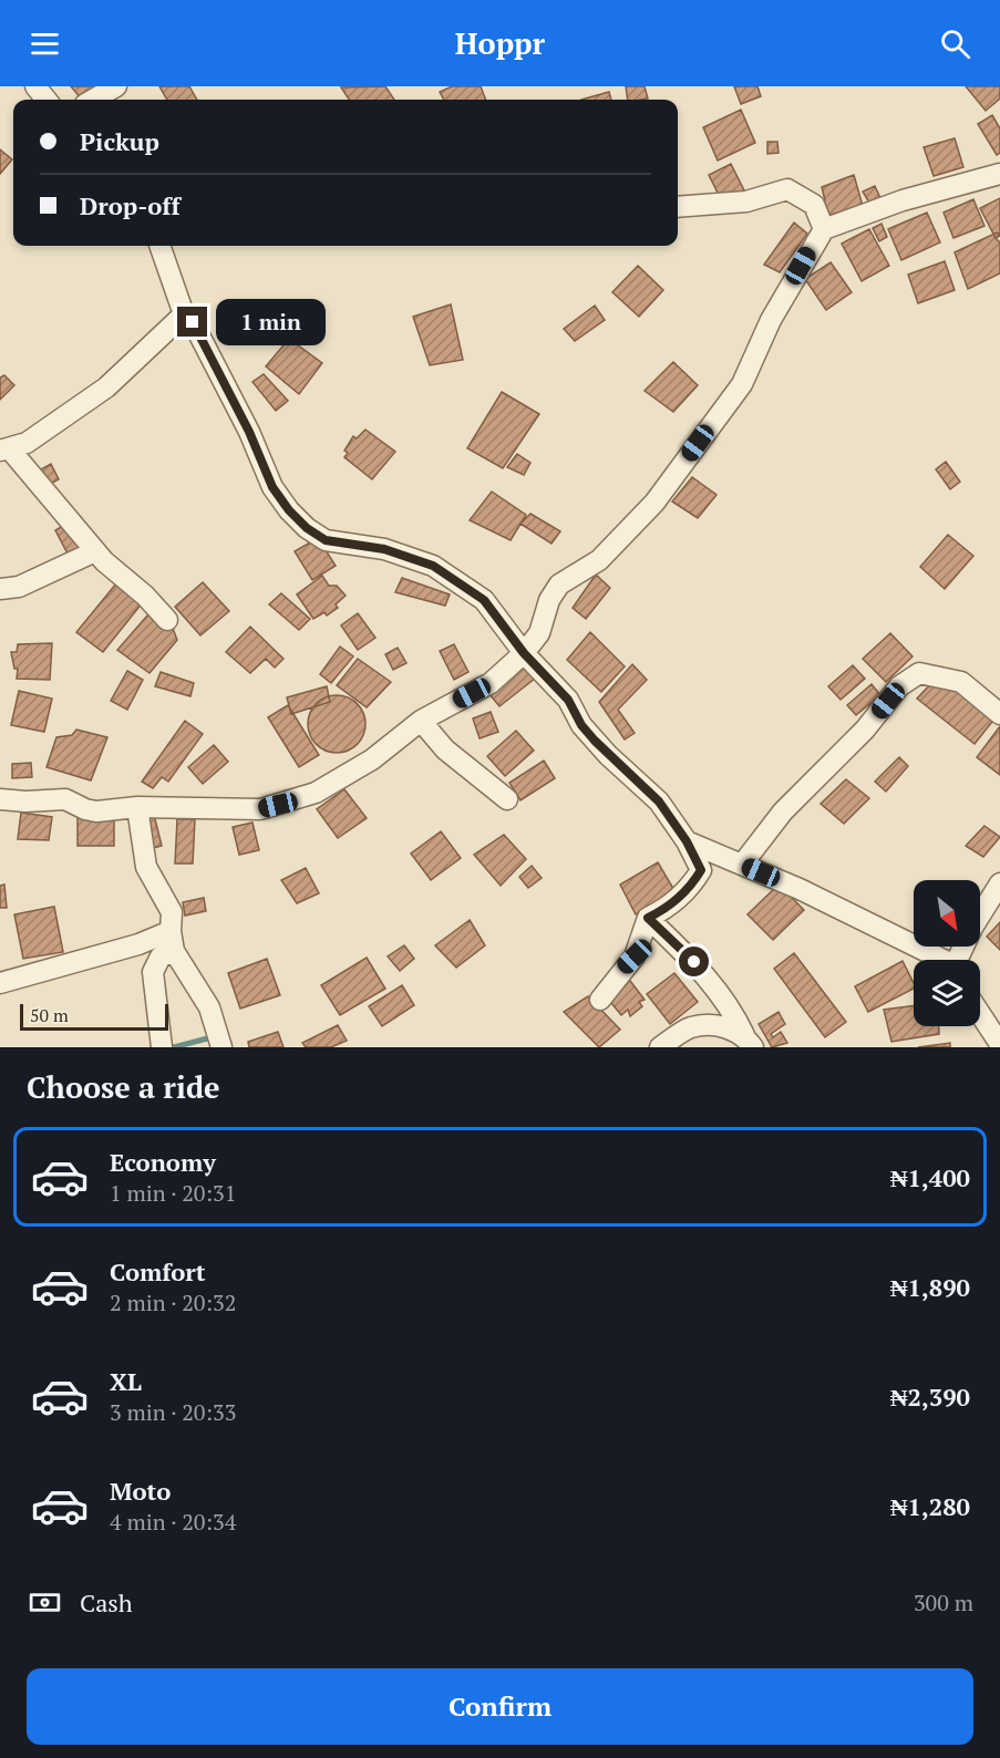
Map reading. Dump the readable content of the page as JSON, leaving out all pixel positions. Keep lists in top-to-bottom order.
{
  "scale_bar": "50 m",
  "north": "bottom right",
  "page": {
    "header": "Hoppr",
    "banner": ["Pickup", "Drop-off"],
    "bubble": "1 min",
    "scale": "50 m",
    "heading": "Choose a ride",
    "list": [
      {
        "name": "Economy",
        "note": "1 min · 20:31",
        "value": "₦1,400"
      },
      {
        "name": "Comfort",
        "note": "2 min · 20:32",
        "value": "₦1,890"
      },
      {
        "name": "XL",
        "note": "3 min · 20:33",
        "value": "₦2,390"
      },
      {
        "name": "Moto",
        "note": "4 min · 20:34",
        "value": "₦1,280"
      }
    ],
    "pay": ["Cash", "300 m"],
    "buttons": "Confirm"
  }
}
